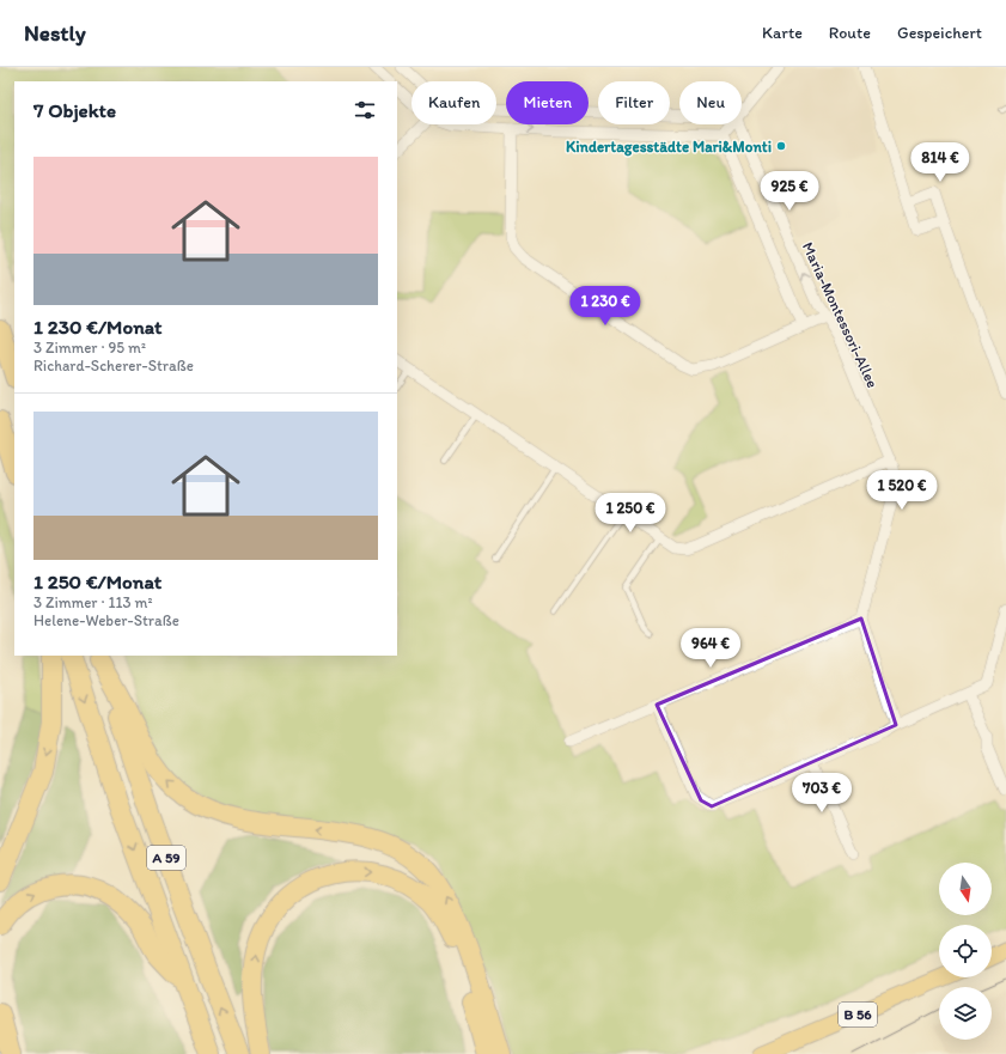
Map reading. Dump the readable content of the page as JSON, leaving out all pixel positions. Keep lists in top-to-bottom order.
{
  "streets": {
    "highway": ["A 59"],
    "main road": ["B 56"],
    "street": ["Maria-Montessori-Allee"]
  },
  "places": ["Kindertagesstädte Mari&Monti"],
  "north": "bottom",
  "page": {
    "header": "Nestly",
    "nav": ["Karte", "Route", "Gespeichert"],
    "chip": [
      "Kaufen",
      "Mieten",
      "Filter",
      "Neu"
    ],
    "heading": "7 Objekte",
    "list": [
      {
        "name": "1 230 €/Monat",
        "note": "3 Zimmer · 95 m² · Richard-Scherer-Straße"
      },
      {
        "name": "1 250 €/Monat",
        "note": "3 Zimmer · 113 m² · Helene-Weber-Straße"
      }
    ],
    "price": [
      "814 €",
      "925 €",
      "1 230 €",
      "1 520 €",
      "1 250 €",
      "964 €",
      "703 €"
    ]
  }
}
